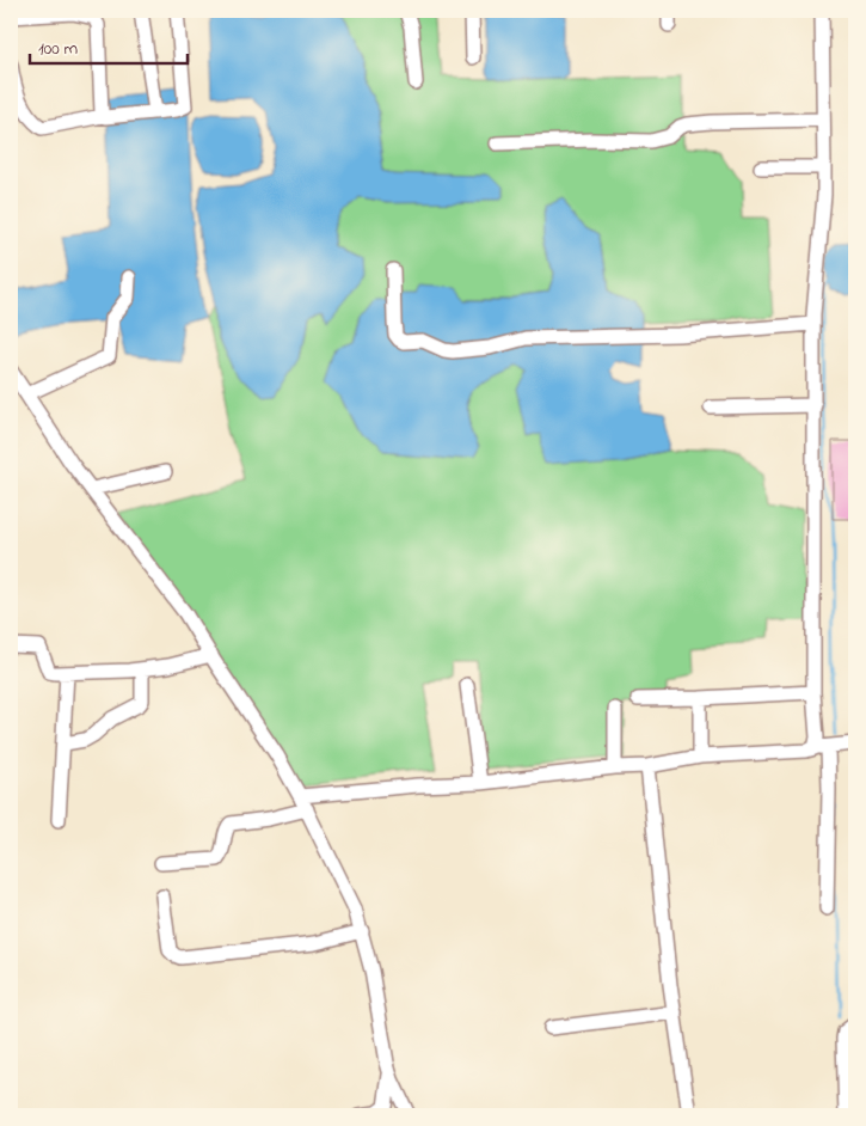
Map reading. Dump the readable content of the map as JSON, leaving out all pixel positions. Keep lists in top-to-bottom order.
{
  "scale_bar": "100 m"
}
